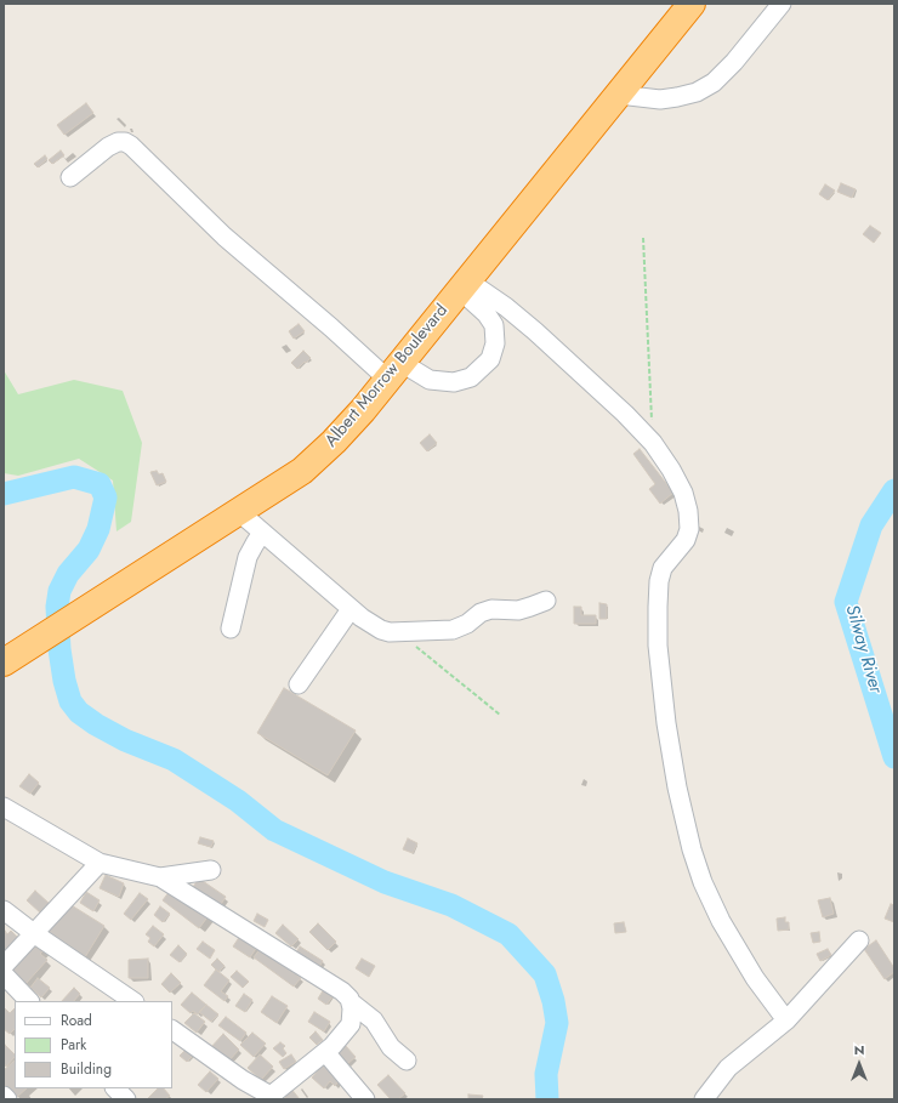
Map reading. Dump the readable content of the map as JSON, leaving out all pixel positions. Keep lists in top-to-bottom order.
{
  "streets": {
    "highway": ["Albert Morrow Boulevard"]
  },
  "water": ["Silway River"],
  "legend": ["Road", "Park", "Building"],
  "north": "top"
}
